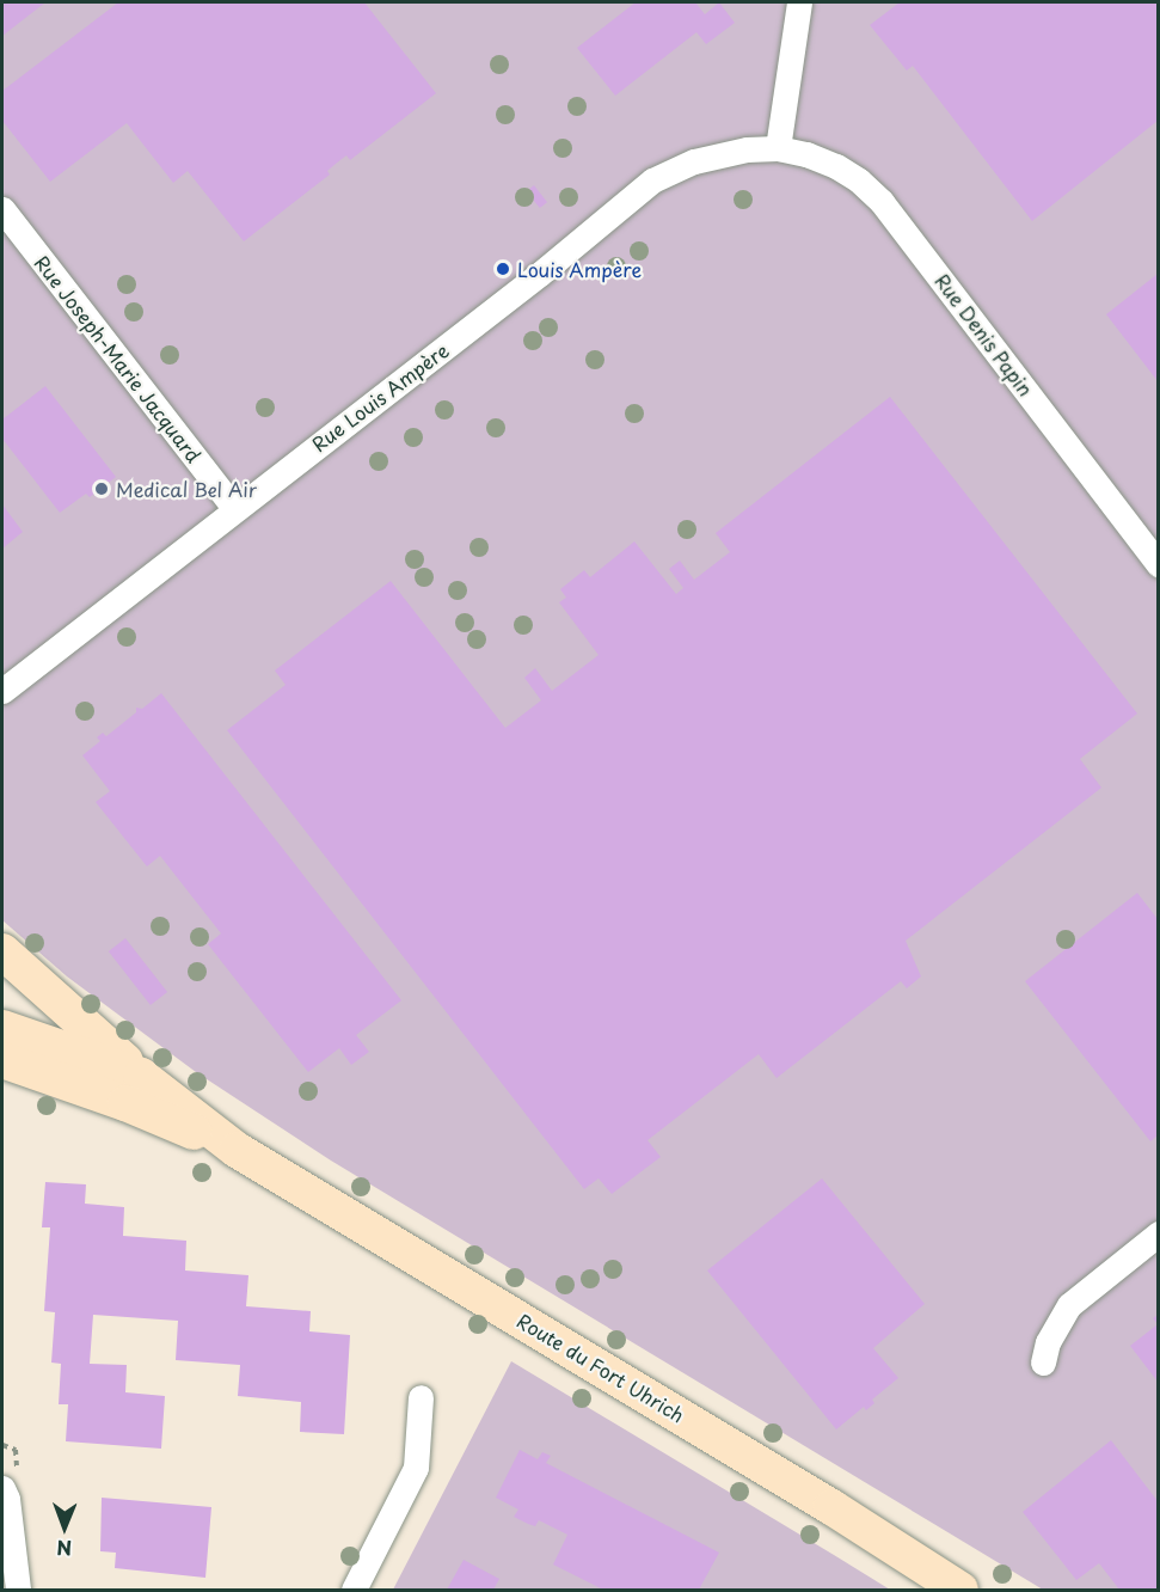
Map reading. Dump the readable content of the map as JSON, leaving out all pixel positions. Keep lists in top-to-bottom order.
{
  "streets": {
    "main road": ["Route du Fort Uhrich"],
    "street": ["Rue Denis Papin", "Rue Joseph-Marie Jacquard", "Rue Louis Ampère"]
  },
  "crossings": [
    ["Rue Denis Papin", "Rue Louis Ampère"],
    ["Rue Joseph-Marie Jacquard", "Rue Louis Ampère"]
  ],
  "places": ["Louis Ampère", "Medical Bel Air"],
  "north": "bottom"
}
